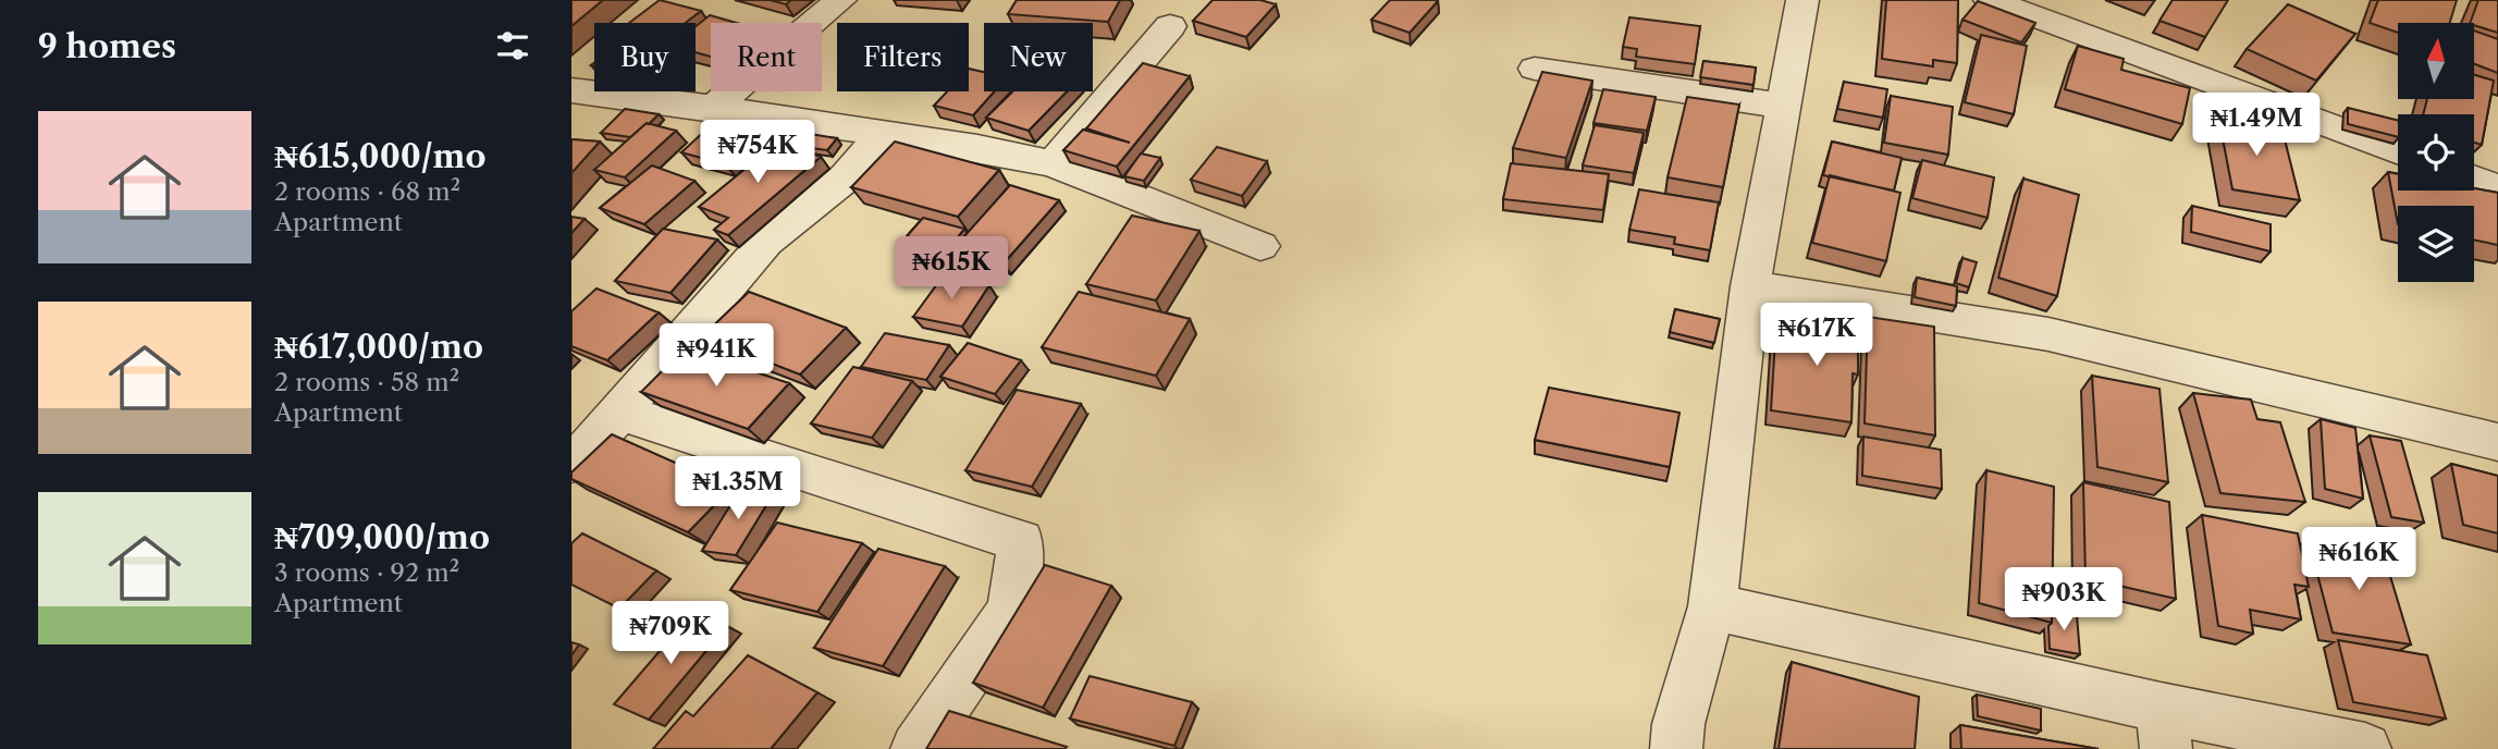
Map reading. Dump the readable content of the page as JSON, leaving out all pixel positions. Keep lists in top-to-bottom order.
{
  "north": "top",
  "page": {
    "heading": "9 homes",
    "chip": [
      "Buy",
      "Rent",
      "Filters",
      "New"
    ],
    "list": [
      {
        "name": "₦615,000/mo",
        "note": "2 rooms · 68 m² · Apartment"
      },
      {
        "name": "₦617,000/mo",
        "note": "2 rooms · 58 m² · Apartment"
      },
      {
        "name": "₦709,000/mo",
        "note": "3 rooms · 92 m² · Apartment"
      }
    ],
    "price": [
      "₦1.49M",
      "₦754K",
      "₦615K",
      "₦617K",
      "₦941K",
      "₦1.35M",
      "₦616K",
      "₦903K",
      "₦709K"
    ]
  }
}
